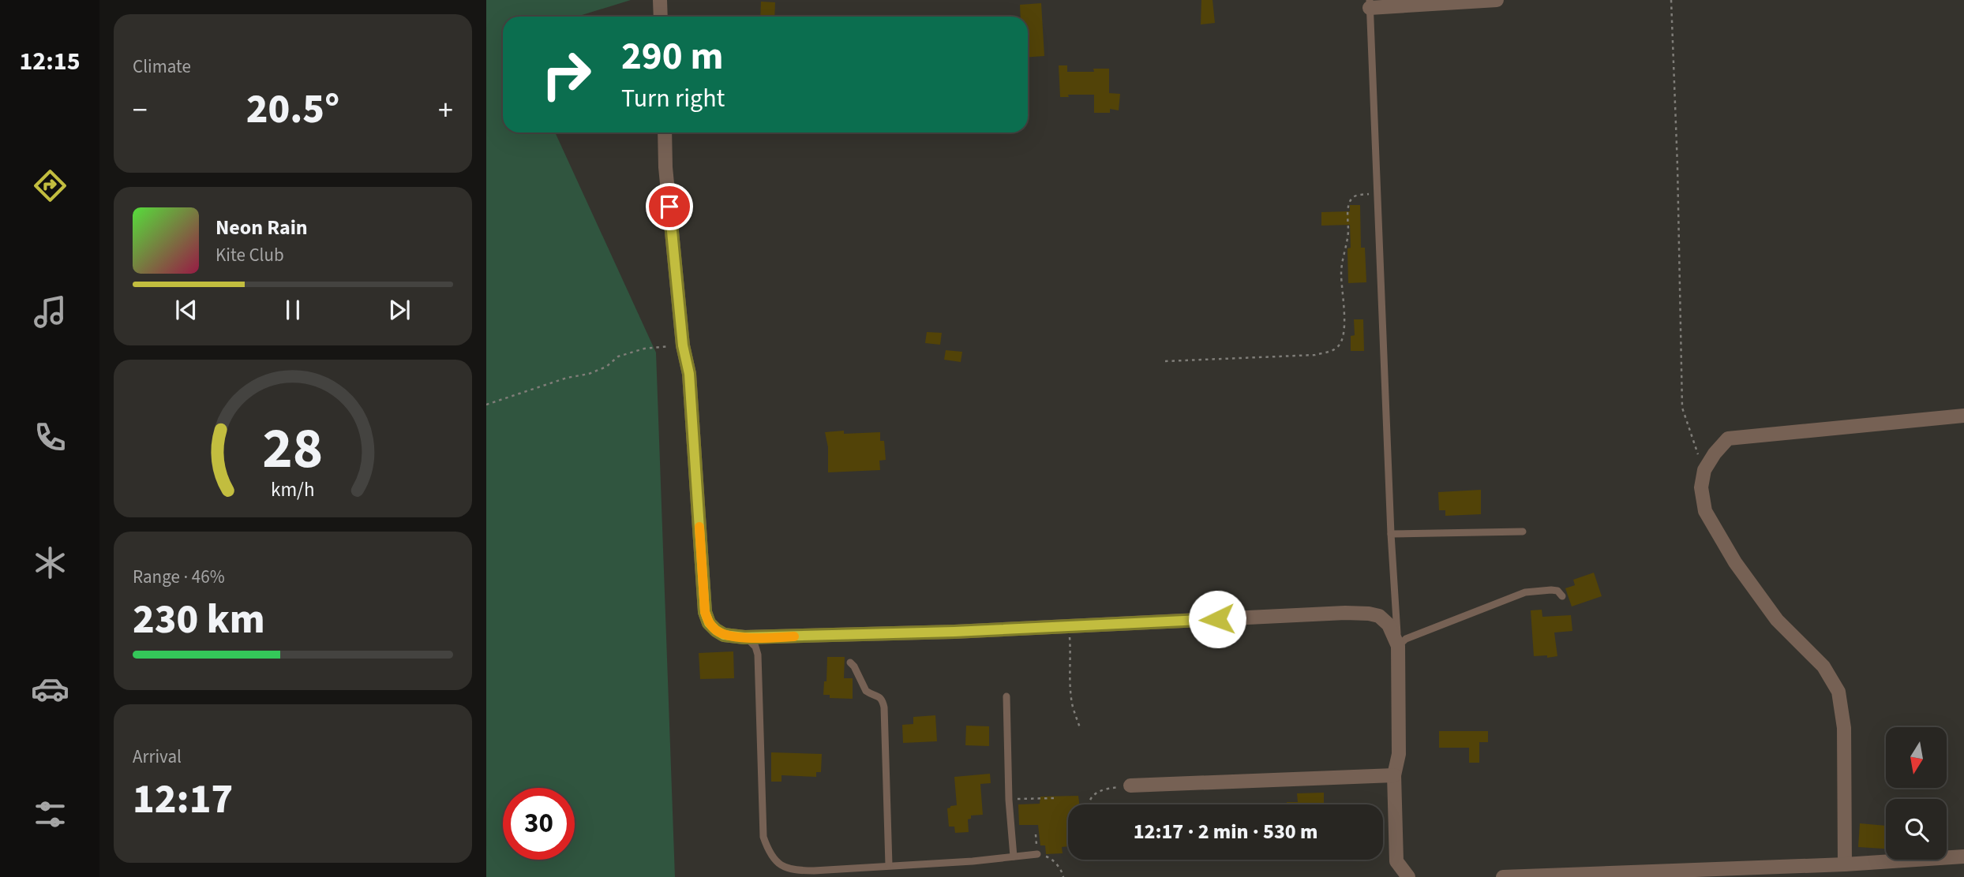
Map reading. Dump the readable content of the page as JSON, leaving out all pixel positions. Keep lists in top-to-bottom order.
{
  "north": "bottom",
  "page": {
    "tabs": "12:15",
    "tile": [
      "Climate",
      ["Range · 46%", "230 km"],
      ["Arrival", "12:17"]
    ],
    "turn": ["290 m", "Turn right"],
    "heat": ["−", "20.5°", "+"],
    "song": ["Neon Rain", "Kite Club"],
    "limit": "30",
    "trip": "12:17 · 2 min · 530 m",
    "gauge": ["28", "km/h"]
  }
}
